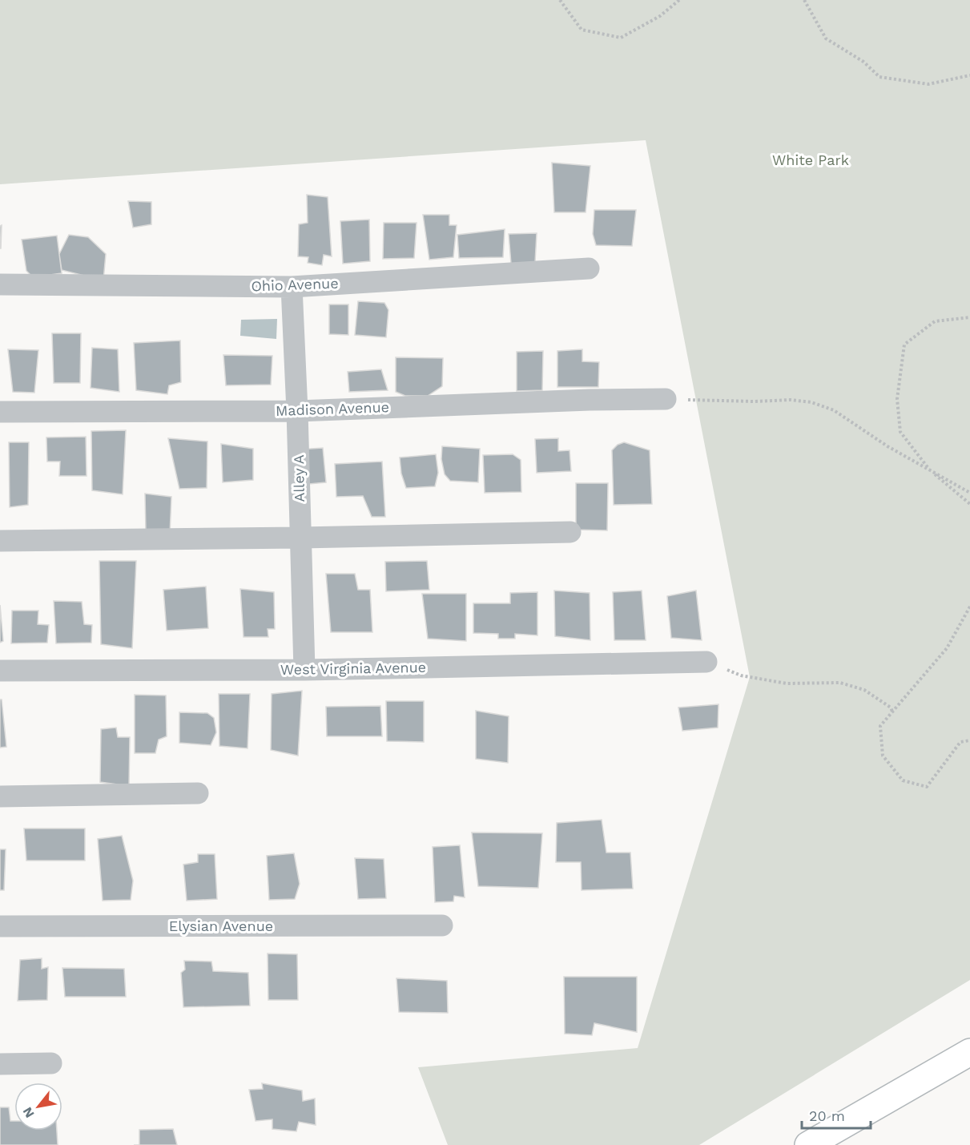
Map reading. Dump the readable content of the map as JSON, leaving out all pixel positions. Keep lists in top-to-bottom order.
{
  "streets": {
    "street": [
      "Ohio Avenue",
      "Madison Avenue",
      "Alley A",
      "West Virginia Avenue",
      "Elysian Avenue"
    ]
  },
  "crossings": [
    ["Ohio Avenue", "Alley A"],
    ["Madison Avenue", "Alley A"],
    ["Alley A", "West Virginia Avenue"]
  ],
  "parks": ["White Park"],
  "scale_bar": "20 m",
  "north": "bottom left"
}
